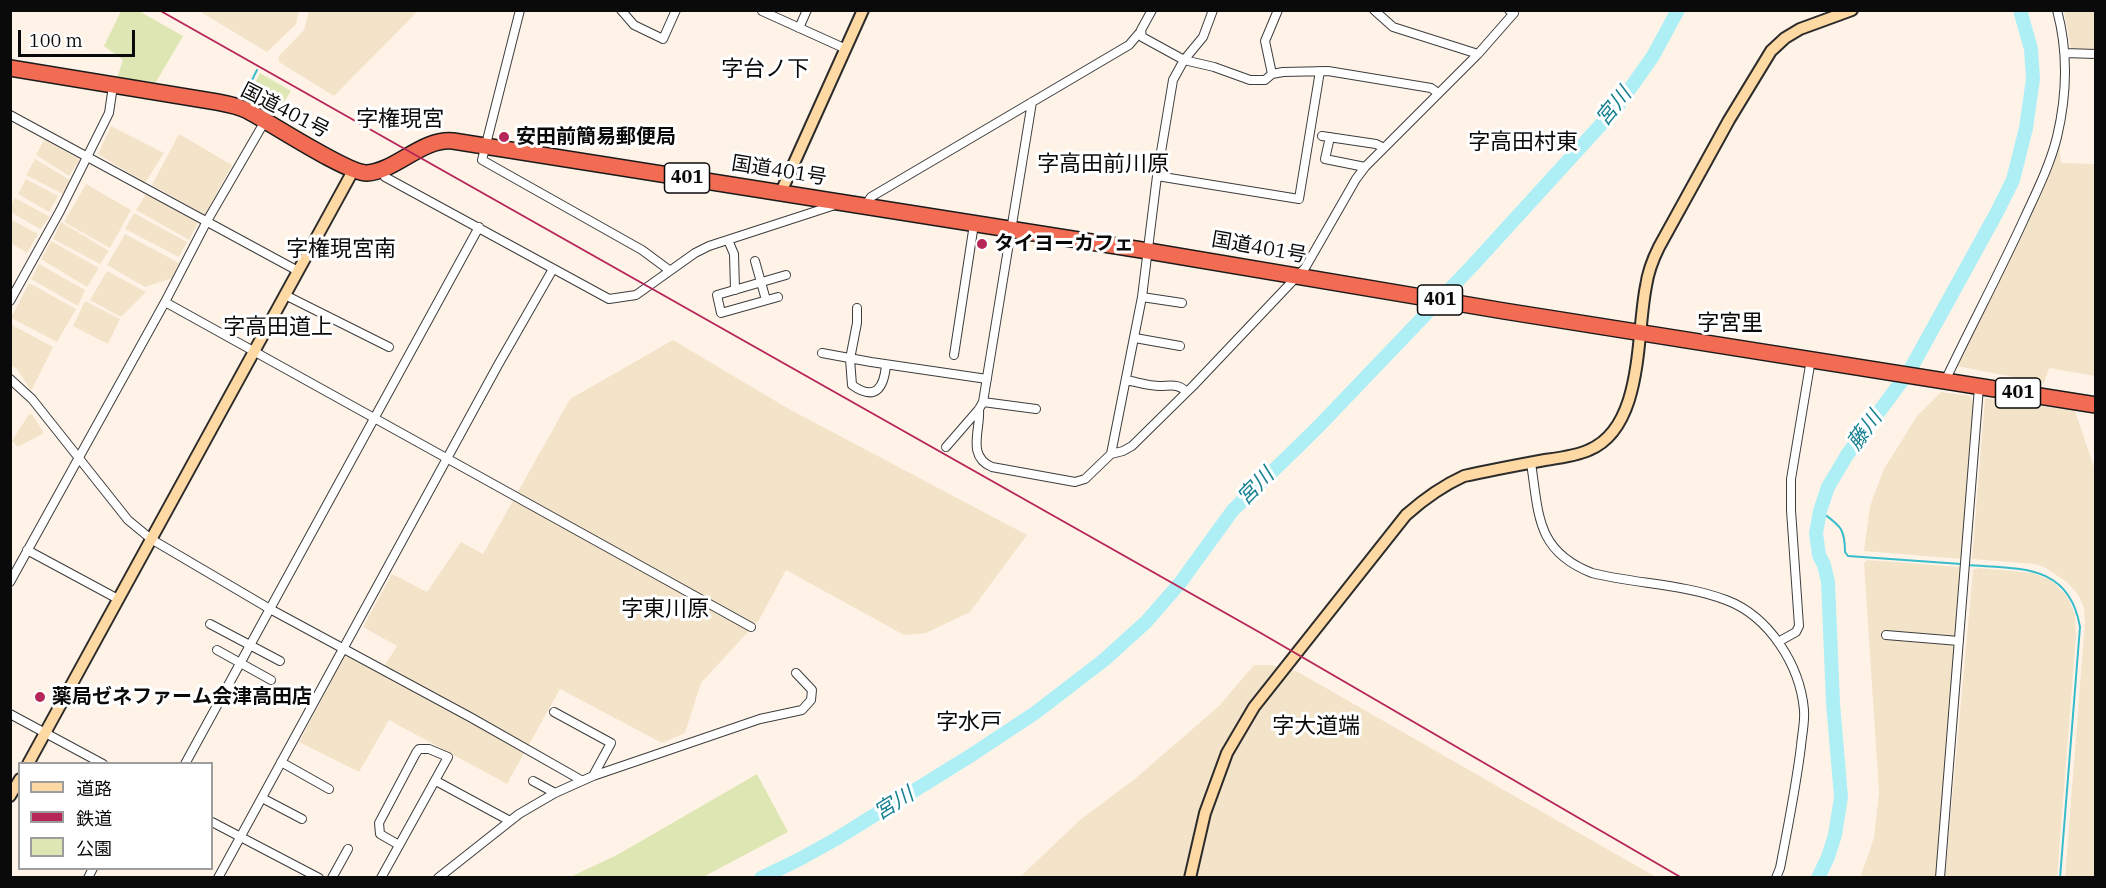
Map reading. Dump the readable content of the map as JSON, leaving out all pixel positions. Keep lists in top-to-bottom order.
{
  "streets": {
    "highway": ["国道401号", "401"]
  },
  "crossings": [
    ["国道401号", "401"]
  ],
  "districts": [
    "字台ノ下",
    "字権現宮",
    "字高田村東",
    "字高田前川原",
    "字権現宮南",
    "字宮里",
    "字高田道上",
    "字東川原",
    "字水戸",
    "字大道端"
  ],
  "water": ["宮川", "藤川"],
  "places": ["安田前簡易郵便局", "タイヨーカフェ", "薬局ゼネファーム会津高田店"],
  "legend": ["道路", "鉄道", "公園"],
  "scale_bar": "100 m"
}
